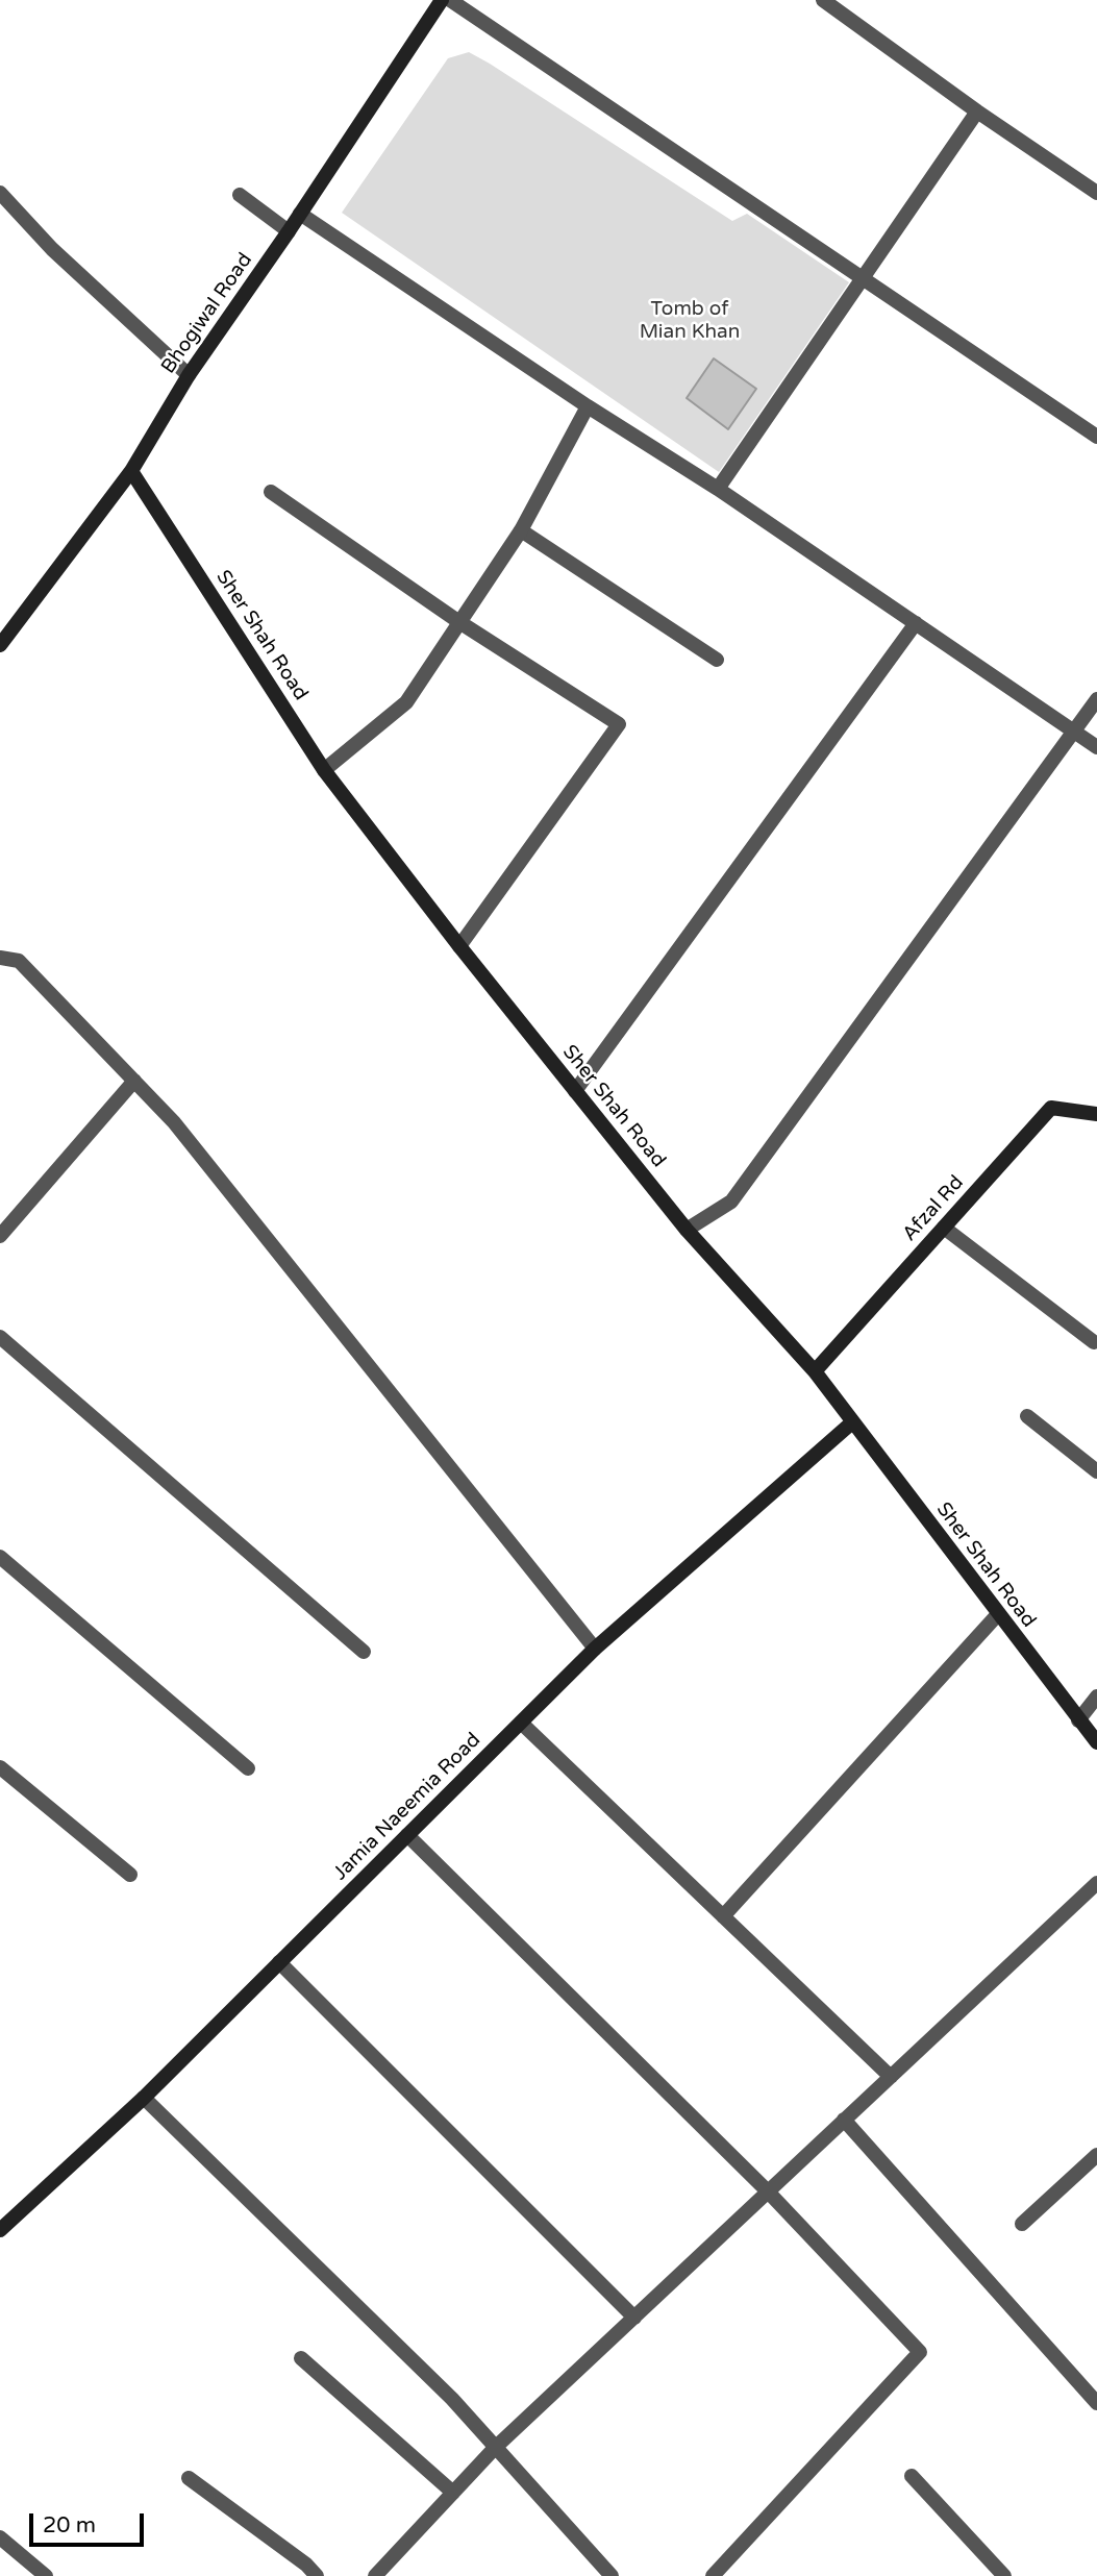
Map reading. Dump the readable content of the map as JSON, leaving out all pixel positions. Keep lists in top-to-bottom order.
{
  "streets": {
    "main road": [
      "Bhogiwal Road",
      "Sher Shah Road",
      "Afzal Rd",
      "Jamia Naeemia Road"
    ]
  },
  "crossings": [
    ["Bhogiwal Road", "Sher Shah Road"],
    ["Sher Shah Road", "Afzal Rd"],
    ["Sher Shah Road", "Jamia Naeemia Road"]
  ],
  "parks": ["Tomb of Mian Khan"],
  "scale_bar": "20 m"
}
